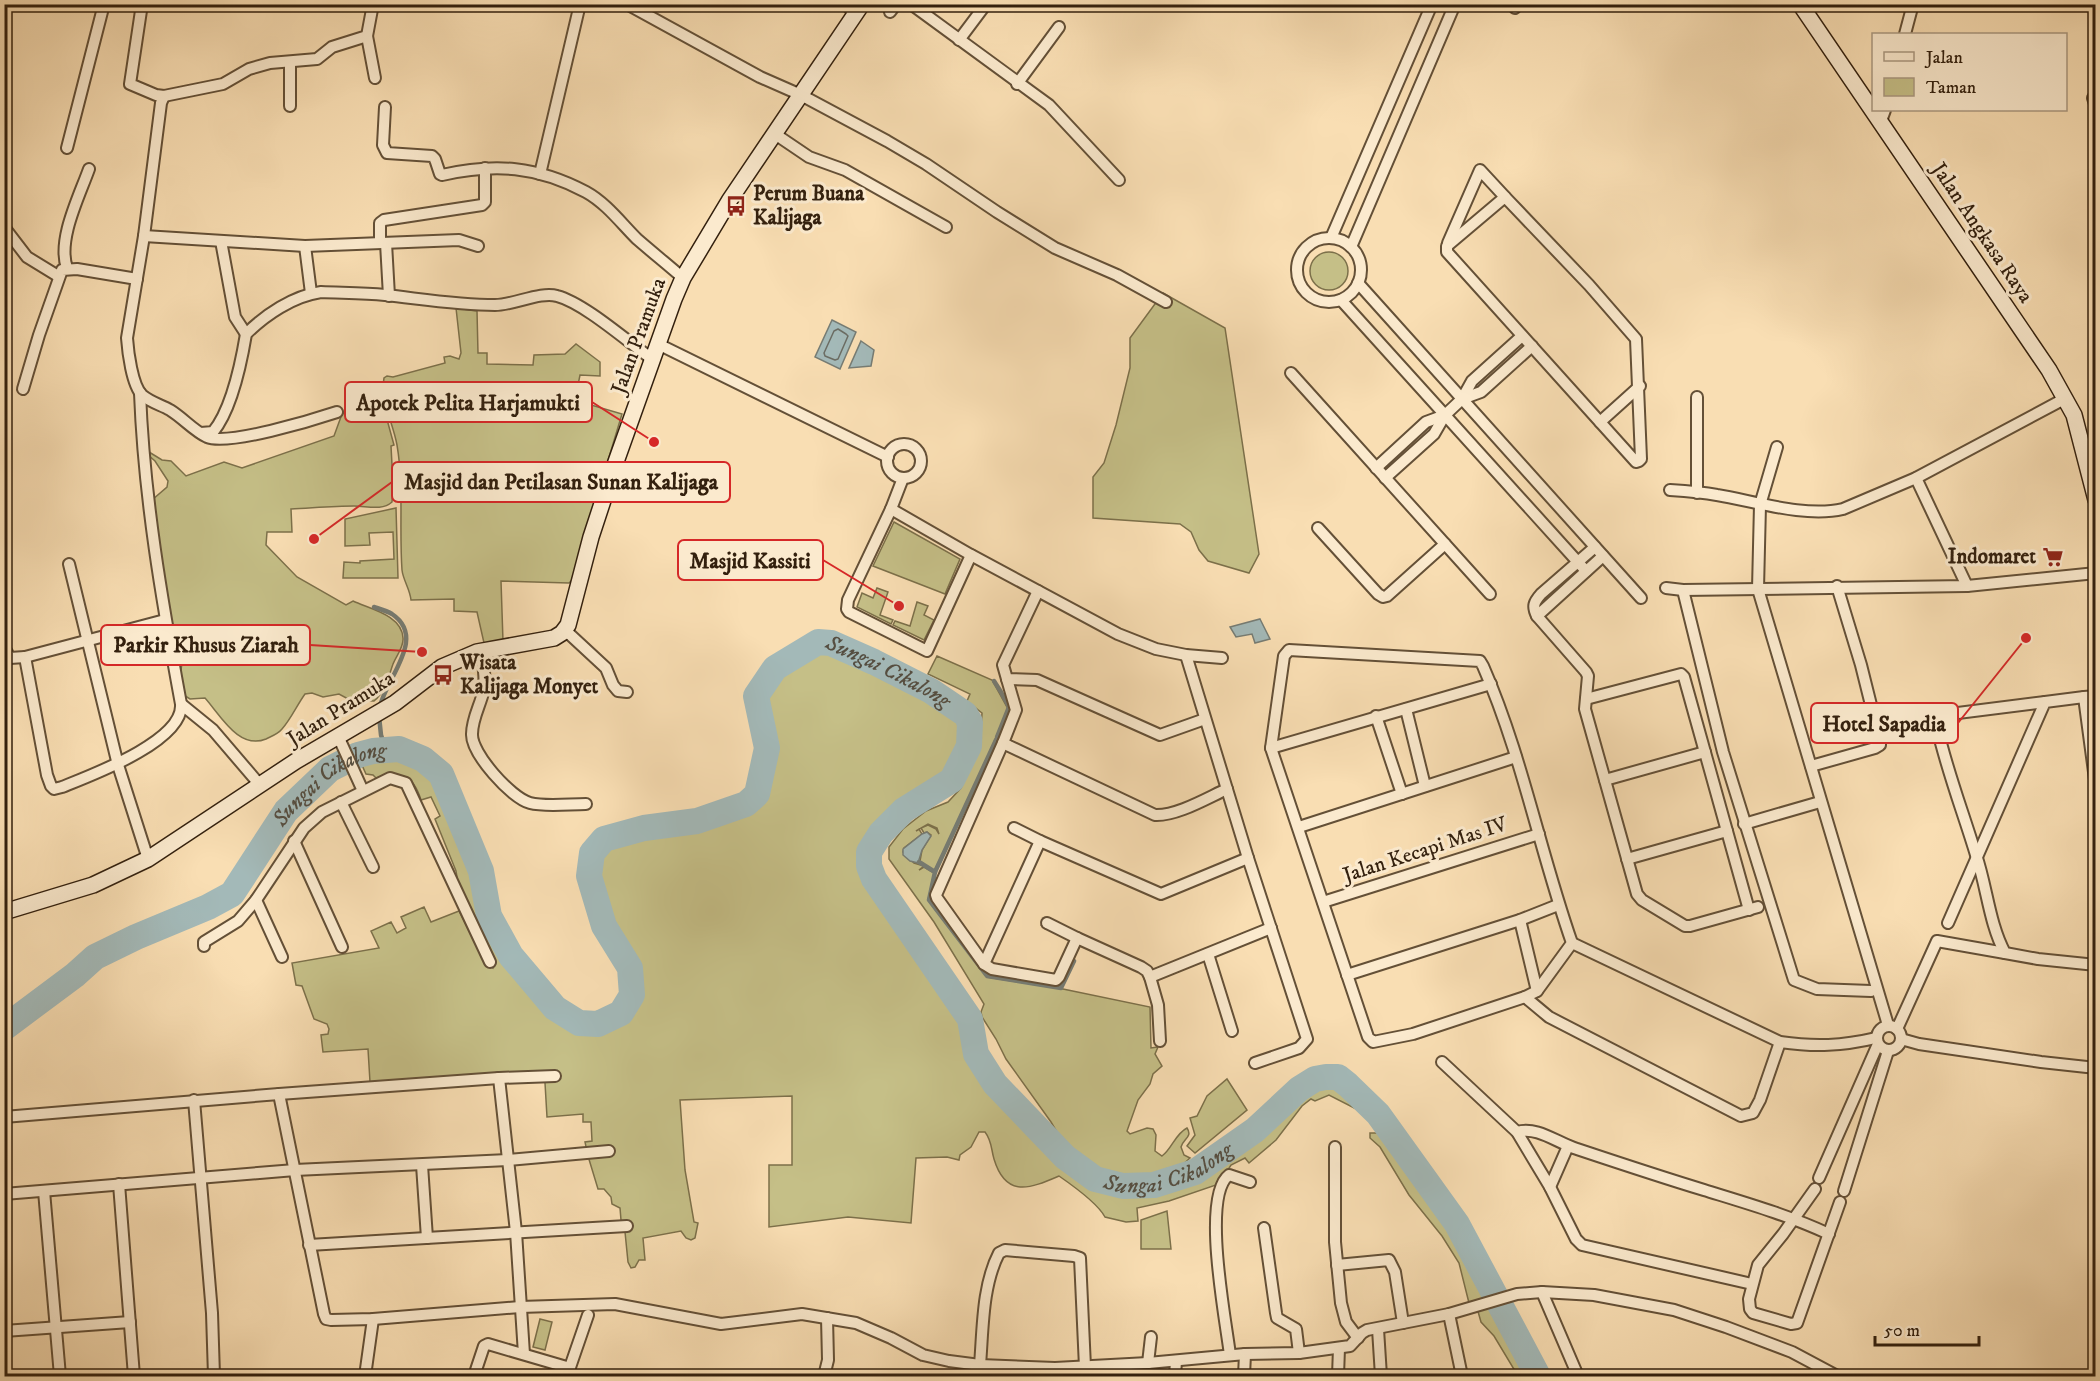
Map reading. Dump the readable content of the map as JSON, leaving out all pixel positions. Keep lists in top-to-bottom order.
{
  "streets": {
    "street": ["Jalan Angkasa Raya", "Jalan Pramuka", "Jalan Kecapi Mas IV"]
  },
  "water": ["Sungai Cikalong"],
  "places": {
    "bus stop": ["Perum Buana Kalijaga", "Wisata Kalijaga Monyet"],
    "other": [
      "Apotek Pelita Harjamukti",
      "Masjid dan Petilasan Sunan Kalijaga",
      "Masjid Kassiti",
      "Hotel Sapadia",
      "Parkir Khusus Ziarah"
    ],
    "supermarket": ["Indomaret"]
  },
  "legend": ["Jalan", "Taman"],
  "scale_bar": "50 m"
}
